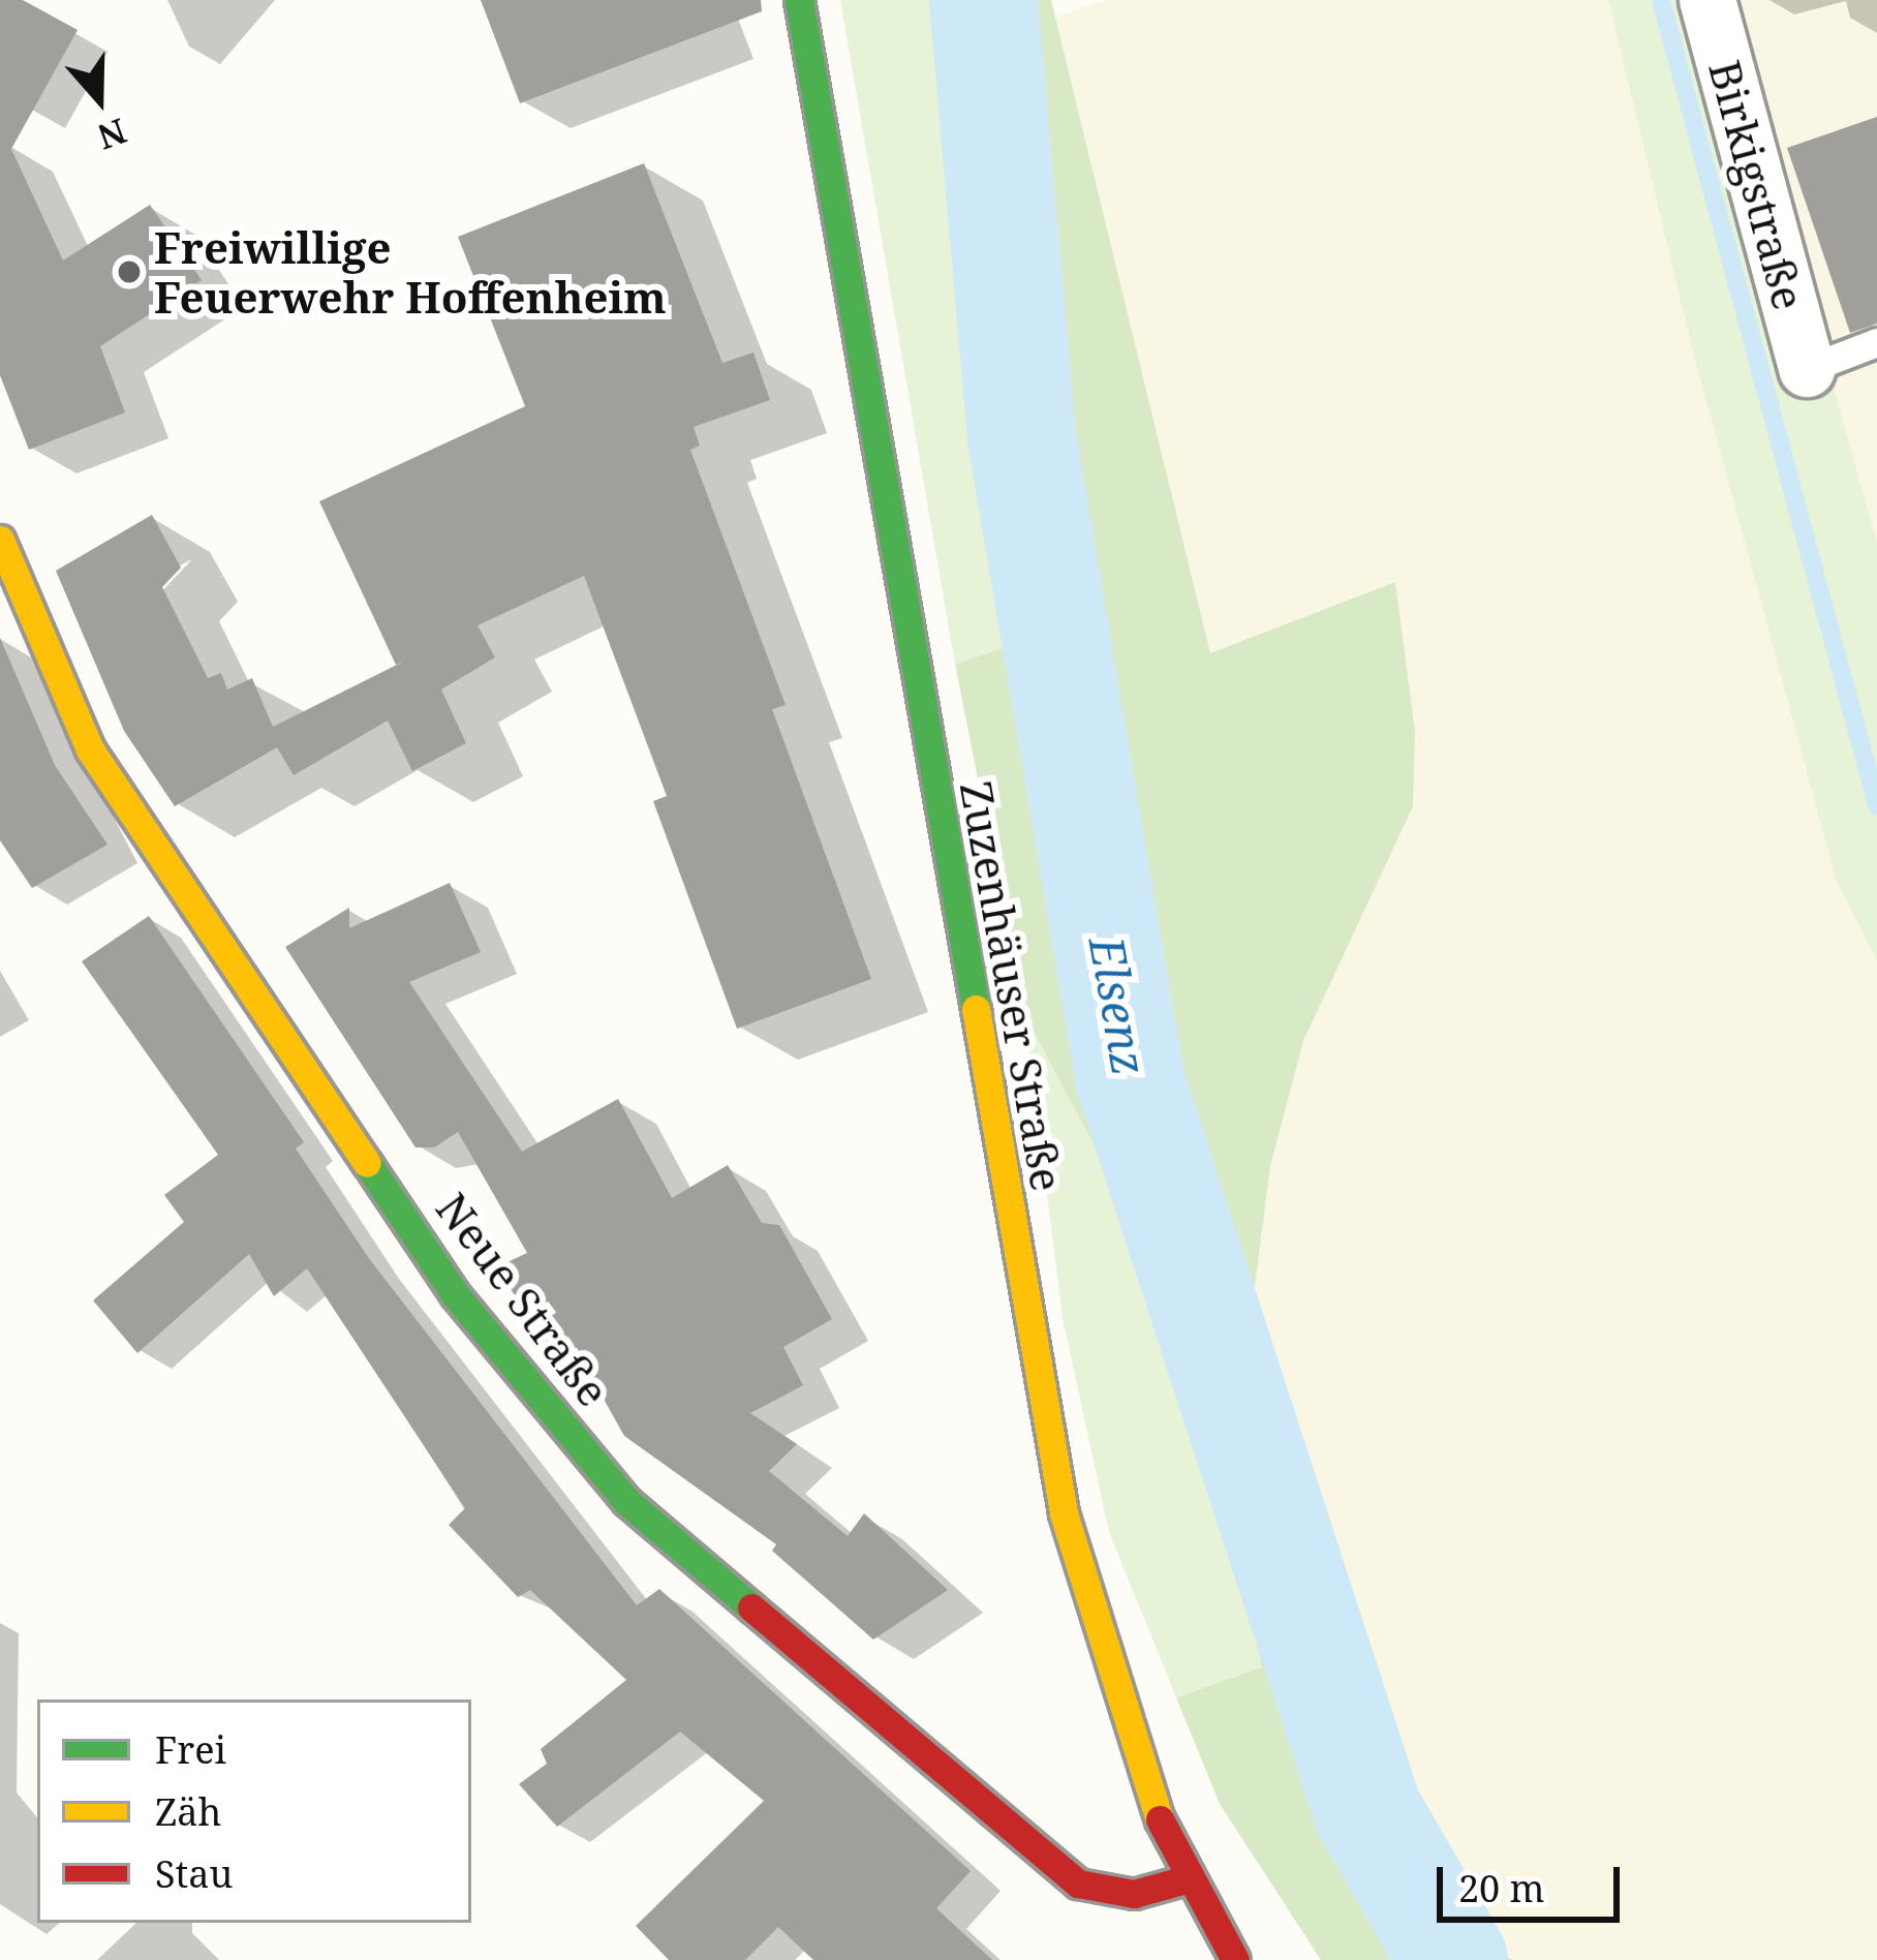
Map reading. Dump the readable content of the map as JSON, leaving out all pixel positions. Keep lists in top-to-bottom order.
{
  "streets": {
    "main road": ["Zuzenhäuser Straße", "Neue Straße"],
    "street": ["Birkigstraße"]
  },
  "crossings": [
    ["Zuzenhäuser Straße", "Neue Straße"]
  ],
  "water": ["Elsenz"],
  "places": ["Freiwillige Feuerwehr Hoffenheim"],
  "legend": ["Frei", "Zäh", "Stau"],
  "scale_bar": "20 m",
  "north": "bottom"
}
